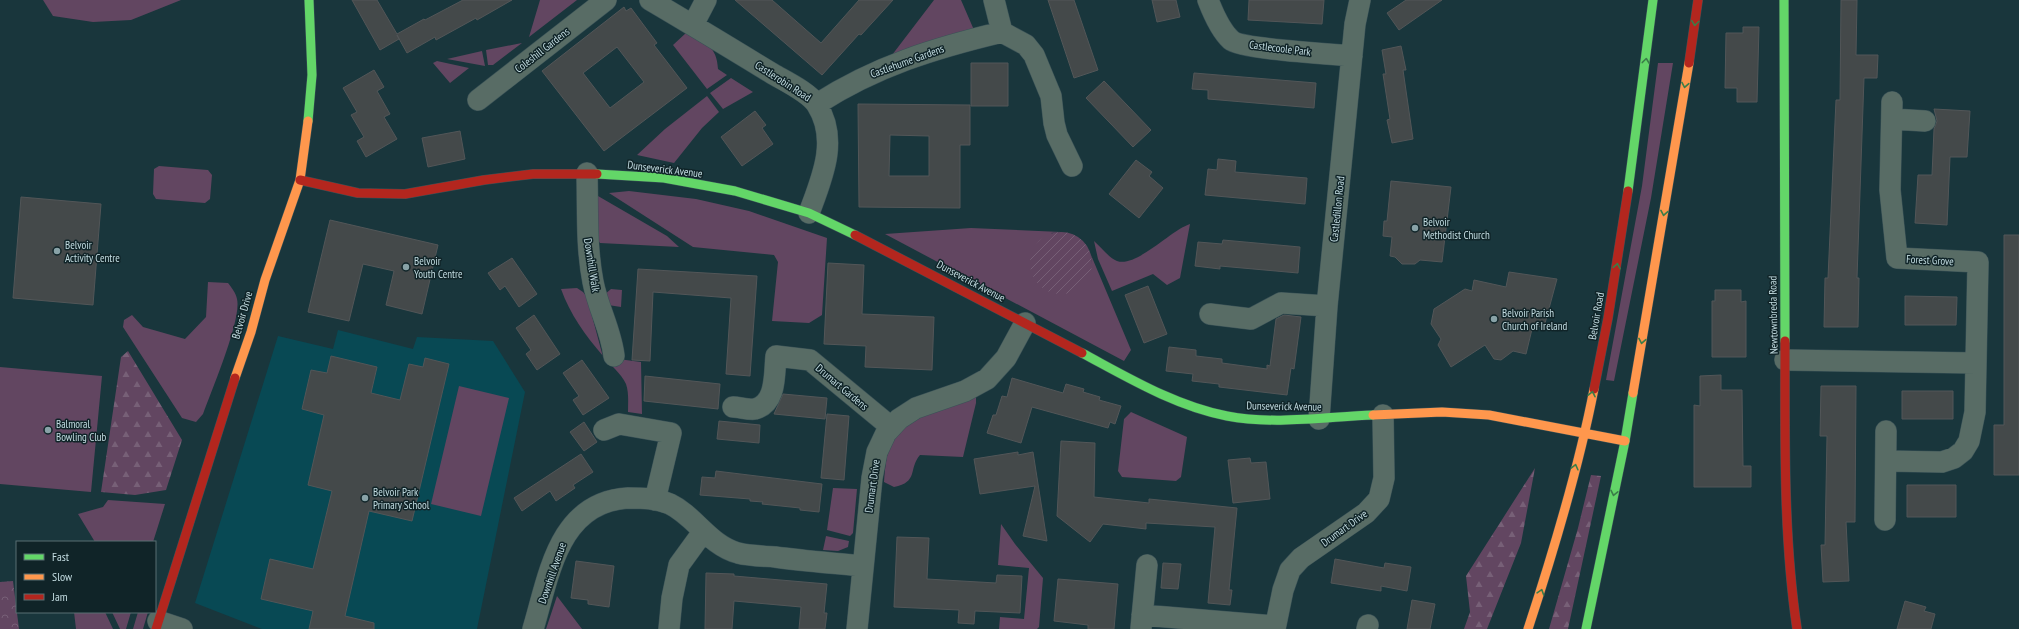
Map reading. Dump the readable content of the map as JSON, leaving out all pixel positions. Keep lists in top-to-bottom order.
{
  "streets": {
    "main road": [
      "Dunseverick Avenue",
      "Belvoir Drive",
      "Newtownbreda Road",
      "Belvoir Road"
    ],
    "street": [
      "Castlecoole Park",
      "Coleshill Gardens",
      "Castlehume Gardens",
      "Castlerobin Road",
      "Castledillon Road",
      "Forest Grove",
      "Downhill Walk",
      "Drumart Gardens",
      "Drumart Drive",
      "Downhill Avenue"
    ]
  },
  "crossings": [
    ["Castlecoole Park", "Castledillon Road"],
    ["Castlehume Gardens", "Castlerobin Road"],
    ["Castlerobin Road", "Dunseverick Avenue"],
    ["Dunseverick Avenue", "Castledillon Road"],
    ["Dunseverick Avenue", "Downhill Walk"],
    ["Dunseverick Avenue", "Belvoir Drive"],
    ["Dunseverick Avenue", "Belvoir Road"],
    ["Dunseverick Avenue", "Drumart Drive"],
    ["Drumart Gardens", "Drumart Drive"],
    ["Drumart Drive", "Downhill Avenue"]
  ],
  "places": [
    "Belvoir Methodist Church",
    "Belvoir Activity Centre",
    "Belvoir Youth Centre",
    "Belvoir Parish Church of Ireland",
    "Balmoral Bowling Club",
    "Belvoir Park Primary School"
  ],
  "legend": ["Fast", "Slow", "Jam"]
}
